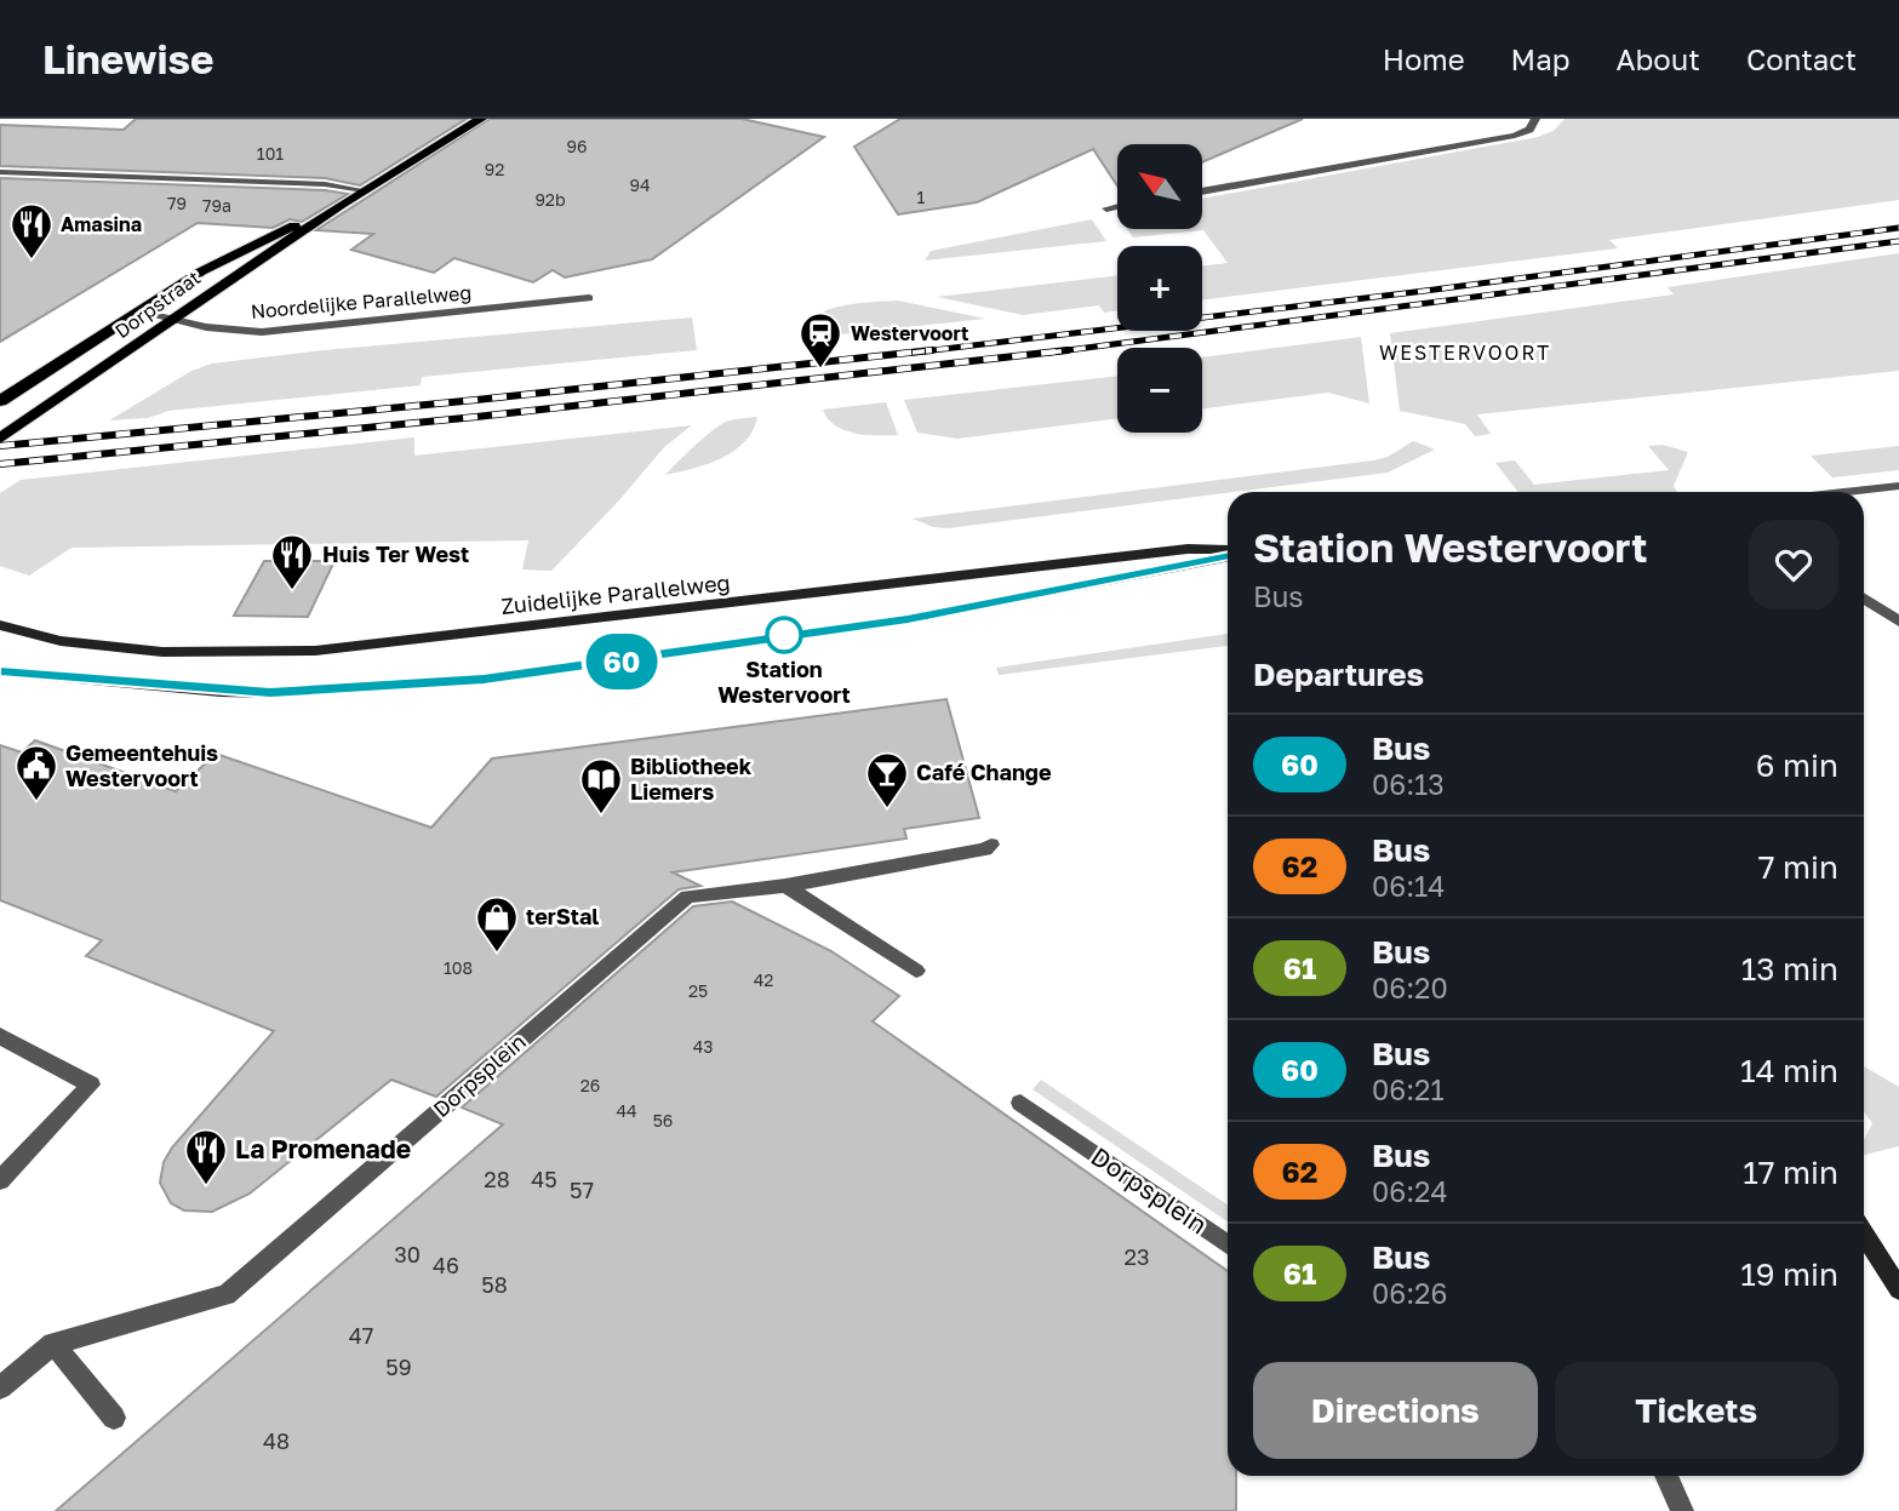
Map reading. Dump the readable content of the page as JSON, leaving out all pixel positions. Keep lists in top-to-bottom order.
{
  "streets": {
    "main road": ["Dorpstraat"],
    "street": ["Noordelijke Parallelweg", "Zuidelijke Parallelweg", "Dorpsplein"]
  },
  "crossings": [
    ["Noordelijke Parallelweg", "Dorpstraat"]
  ],
  "districts": ["WESTERVOORT"],
  "places": {
    "restaurant": ["Amasina", "Huis Ter West", "La Promenade"],
    "station": ["Westervoort"],
    "other": ["Station Westervoort"],
    "public building": ["Gemeentehuis Westervoort"],
    "bar": ["Café Change"],
    "library": ["Bibliotheek Liemers"],
    "shop": ["terStal"]
  },
  "lines": ["bus line 60"],
  "house_numbers": [
    "96",
    "101",
    "92",
    "94",
    "1",
    "92b",
    "79",
    "79a",
    "108",
    "42",
    "25",
    "43",
    "26",
    "44",
    "56",
    "28",
    "45",
    "57",
    "30",
    "23",
    "46",
    "58",
    "47",
    "59",
    "48"
  ],
  "north": "top left",
  "page": {
    "header": "Linewise",
    "nav": [
      "Home",
      "Map",
      "About",
      "Contact"
    ],
    "on_map": "60",
    "map_buttons": ["+", "−"],
    "heading": [
      ["Station Westervoort", "Bus"],
      "Departures"
    ],
    "list": [
      {
        "mark": "60",
        "name": "Bus",
        "note": "06:13",
        "value": "6 min"
      },
      {
        "mark": "62",
        "name": "Bus",
        "note": "06:14",
        "value": "7 min"
      },
      {
        "mark": "61",
        "name": "Bus",
        "note": "06:20",
        "value": "13 min"
      },
      {
        "mark": "60",
        "name": "Bus",
        "note": "06:21",
        "value": "14 min"
      },
      {
        "mark": "62",
        "name": "Bus",
        "note": "06:24",
        "value": "17 min"
      },
      {
        "mark": "61",
        "name": "Bus",
        "note": "06:26",
        "value": "19 min"
      }
    ],
    "buttons": ["Directions", "Tickets"]
  }
}
